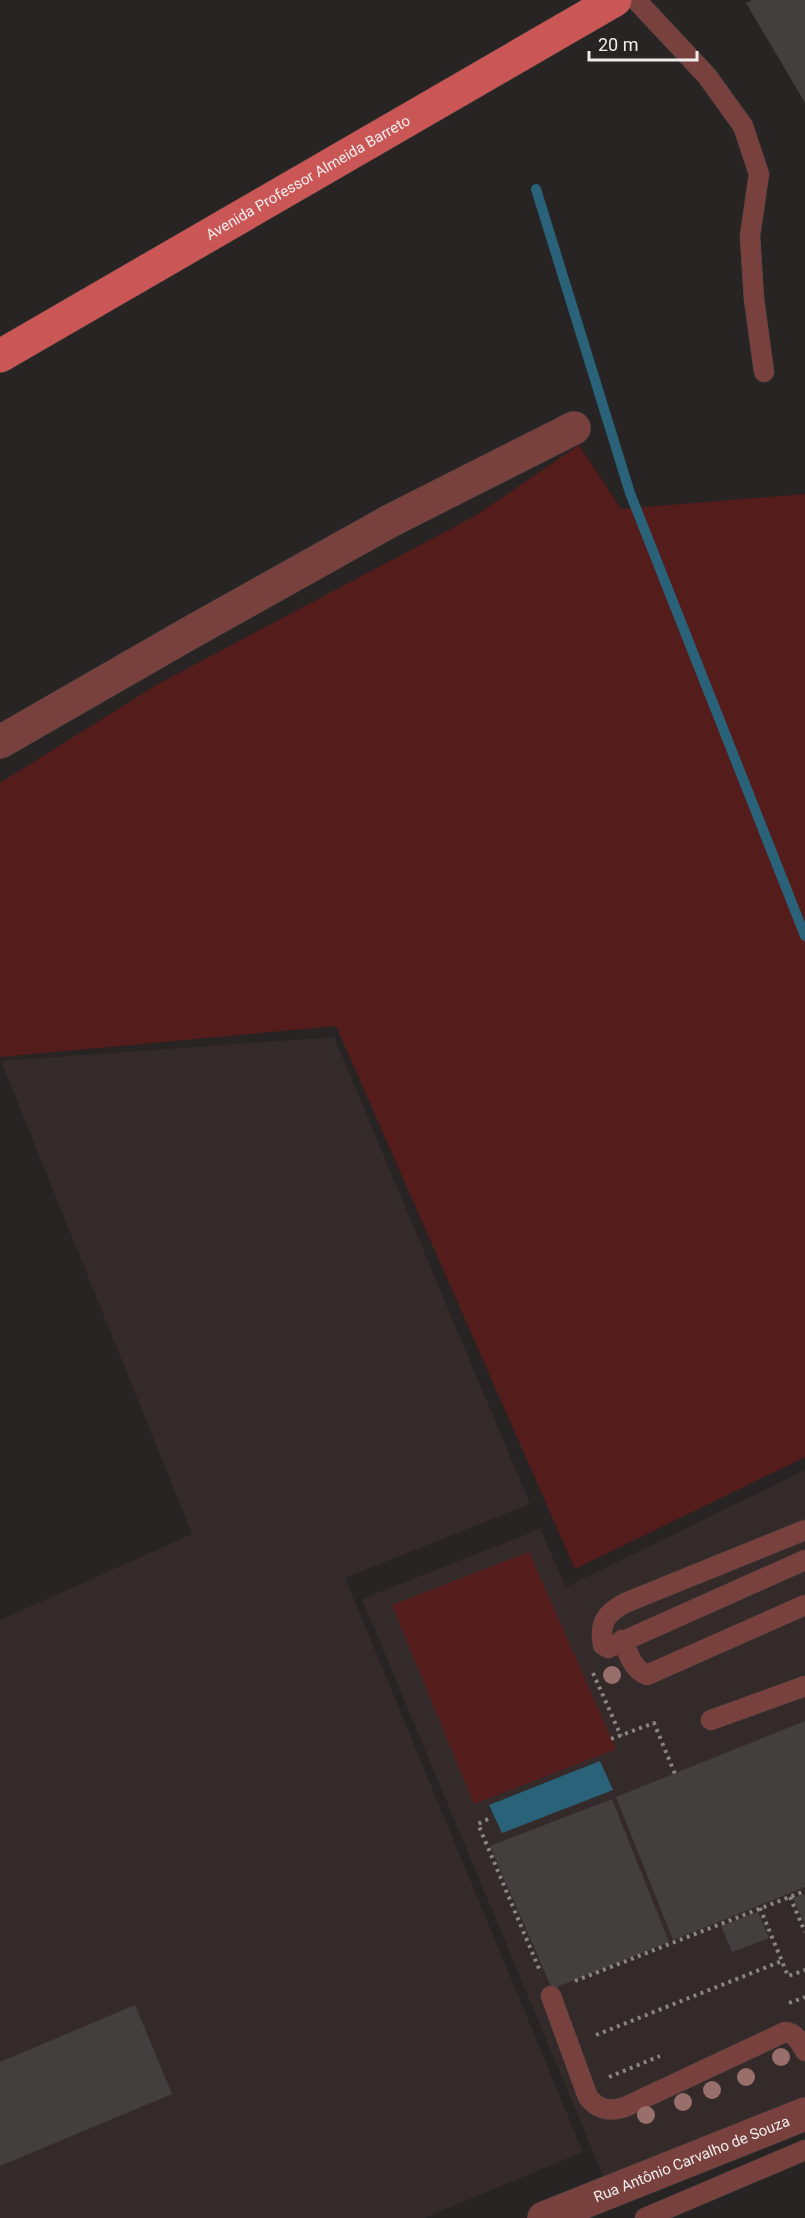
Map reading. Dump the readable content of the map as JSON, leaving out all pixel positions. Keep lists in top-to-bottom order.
{
  "streets": {
    "main road": ["Avenida Professor Almeida Barreto"],
    "street": ["Rua Antônio Carvalho de Souza"]
  },
  "scale_bar": "20 m"
}
